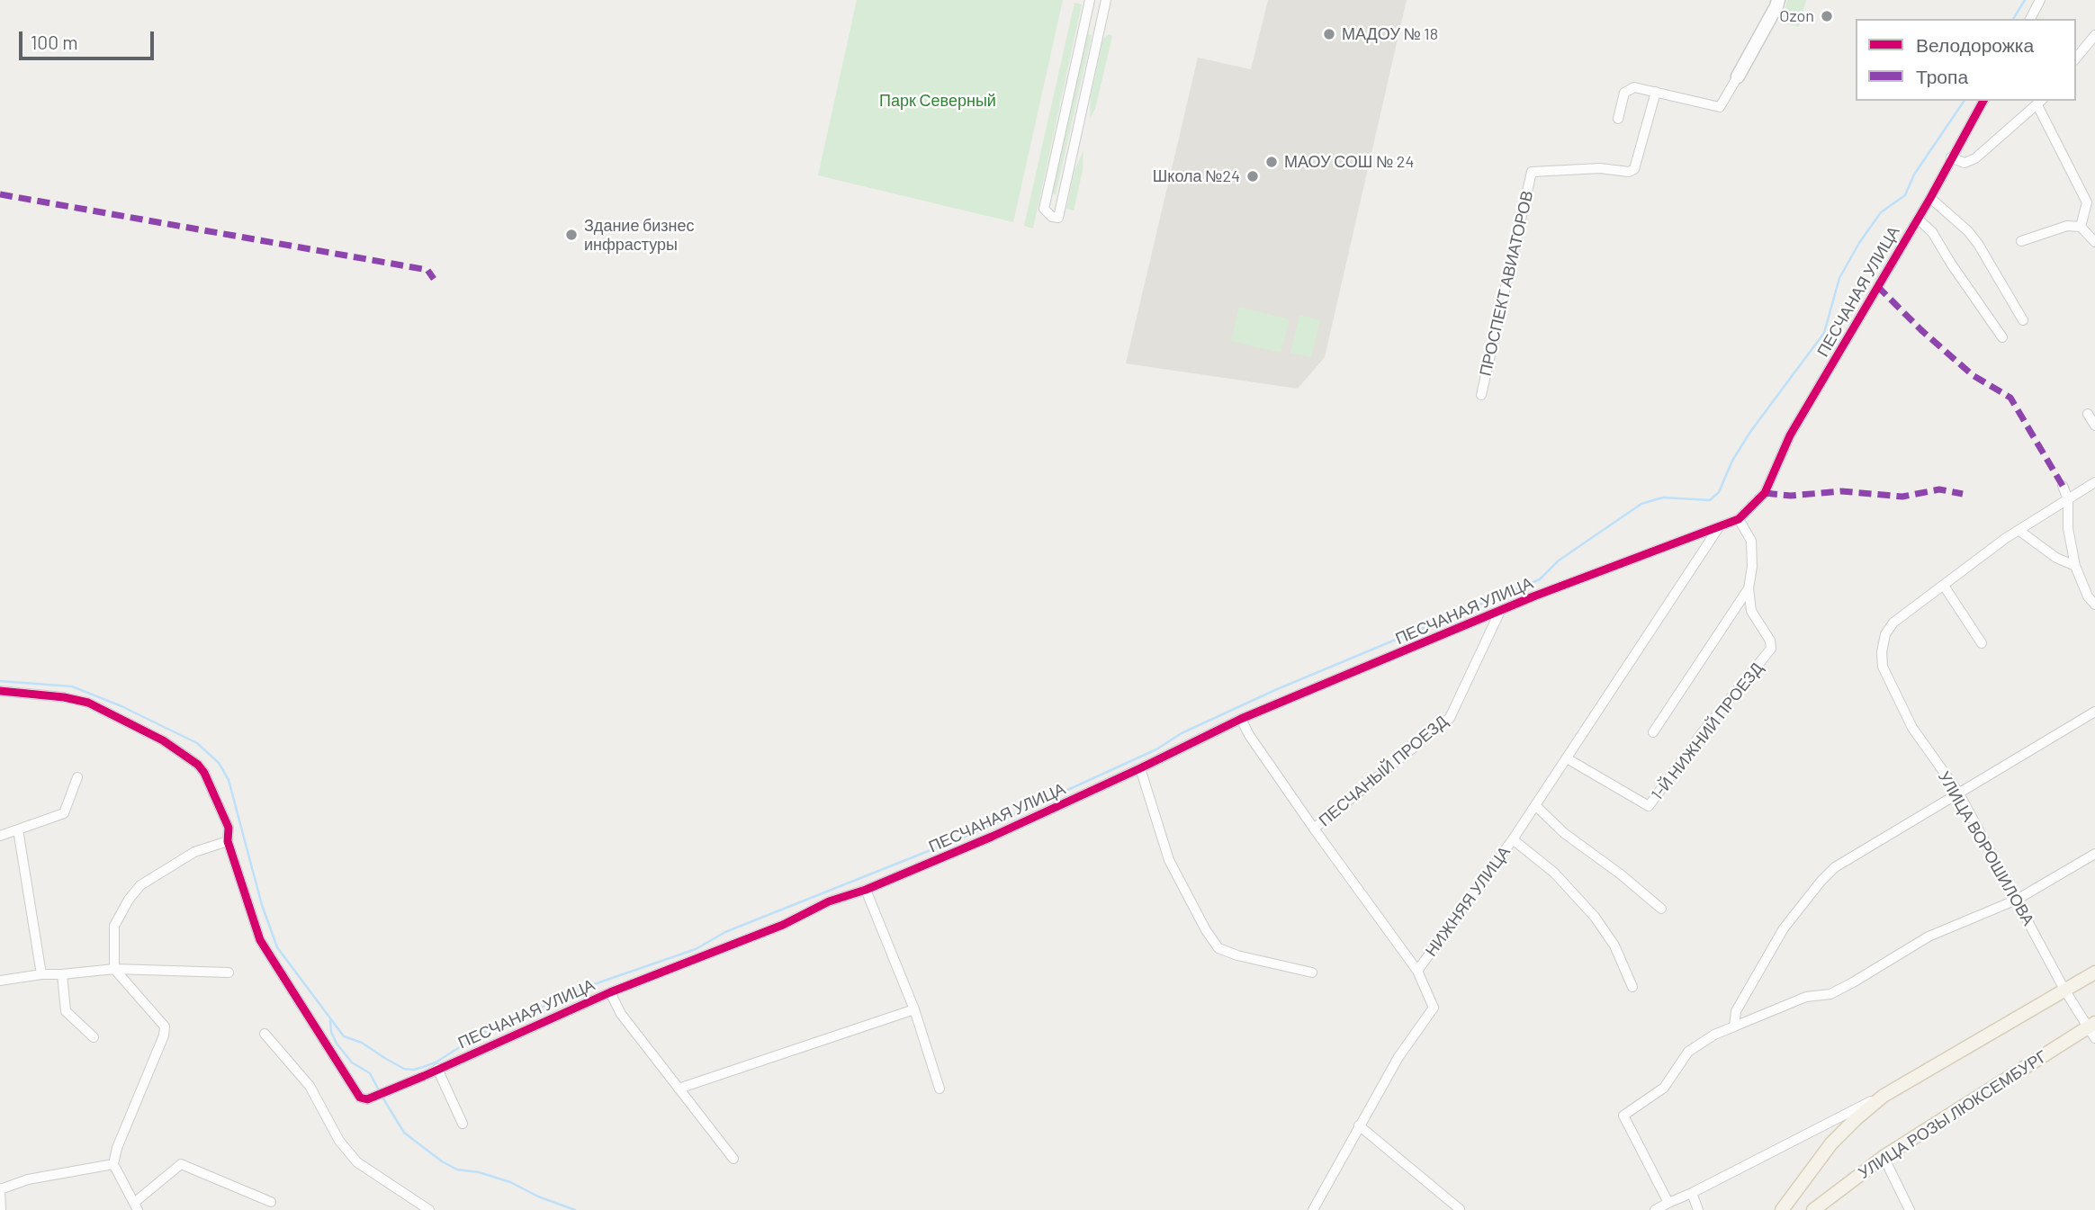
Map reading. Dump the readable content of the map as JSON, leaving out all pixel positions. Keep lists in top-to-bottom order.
{
  "streets": {
    "main road": ["УЛИЦА РОЗЫ ЛЮКСЕМБУРГ"],
    "street": [
      "ПРОСПЕКТ АВИАТОРОВ",
      "ПЕСЧАНАЯ УЛИЦА",
      "1-Й НИЖНИЙ ПРОЕЗД",
      "ПЕСЧАНЫЙ ПРОЕЗД",
      "УЛИЦА ВОРОШИЛОВА",
      "НИЖНЯЯ УЛИЦА"
    ]
  },
  "crossings": [
    ["ПЕСЧАНАЯ УЛИЦА", "ПЕСЧАНЫЙ ПРОЕЗД"],
    ["ПЕСЧАНАЯ УЛИЦА", "НИЖНЯЯ УЛИЦА"],
    ["1-Й НИЖНИЙ ПРОЕЗД", "НИЖНЯЯ УЛИЦА"],
    ["ПЕСЧАНЫЙ ПРОЕЗД", "НИЖНЯЯ УЛИЦА"],
    ["УЛИЦА ВОРОШИЛОВА", "УЛИЦА РОЗЫ ЛЮКСЕМБУРГ"]
  ],
  "parks": ["Парк Северный"],
  "places": [
    "Ozon",
    "МАДОУ № 18",
    "МАОУ СОШ № 24",
    "Школа №24",
    "Здание бизнес инфрастуры"
  ],
  "legend": ["Велодорожка", "Тропа"],
  "scale_bar": "100 m"
}
